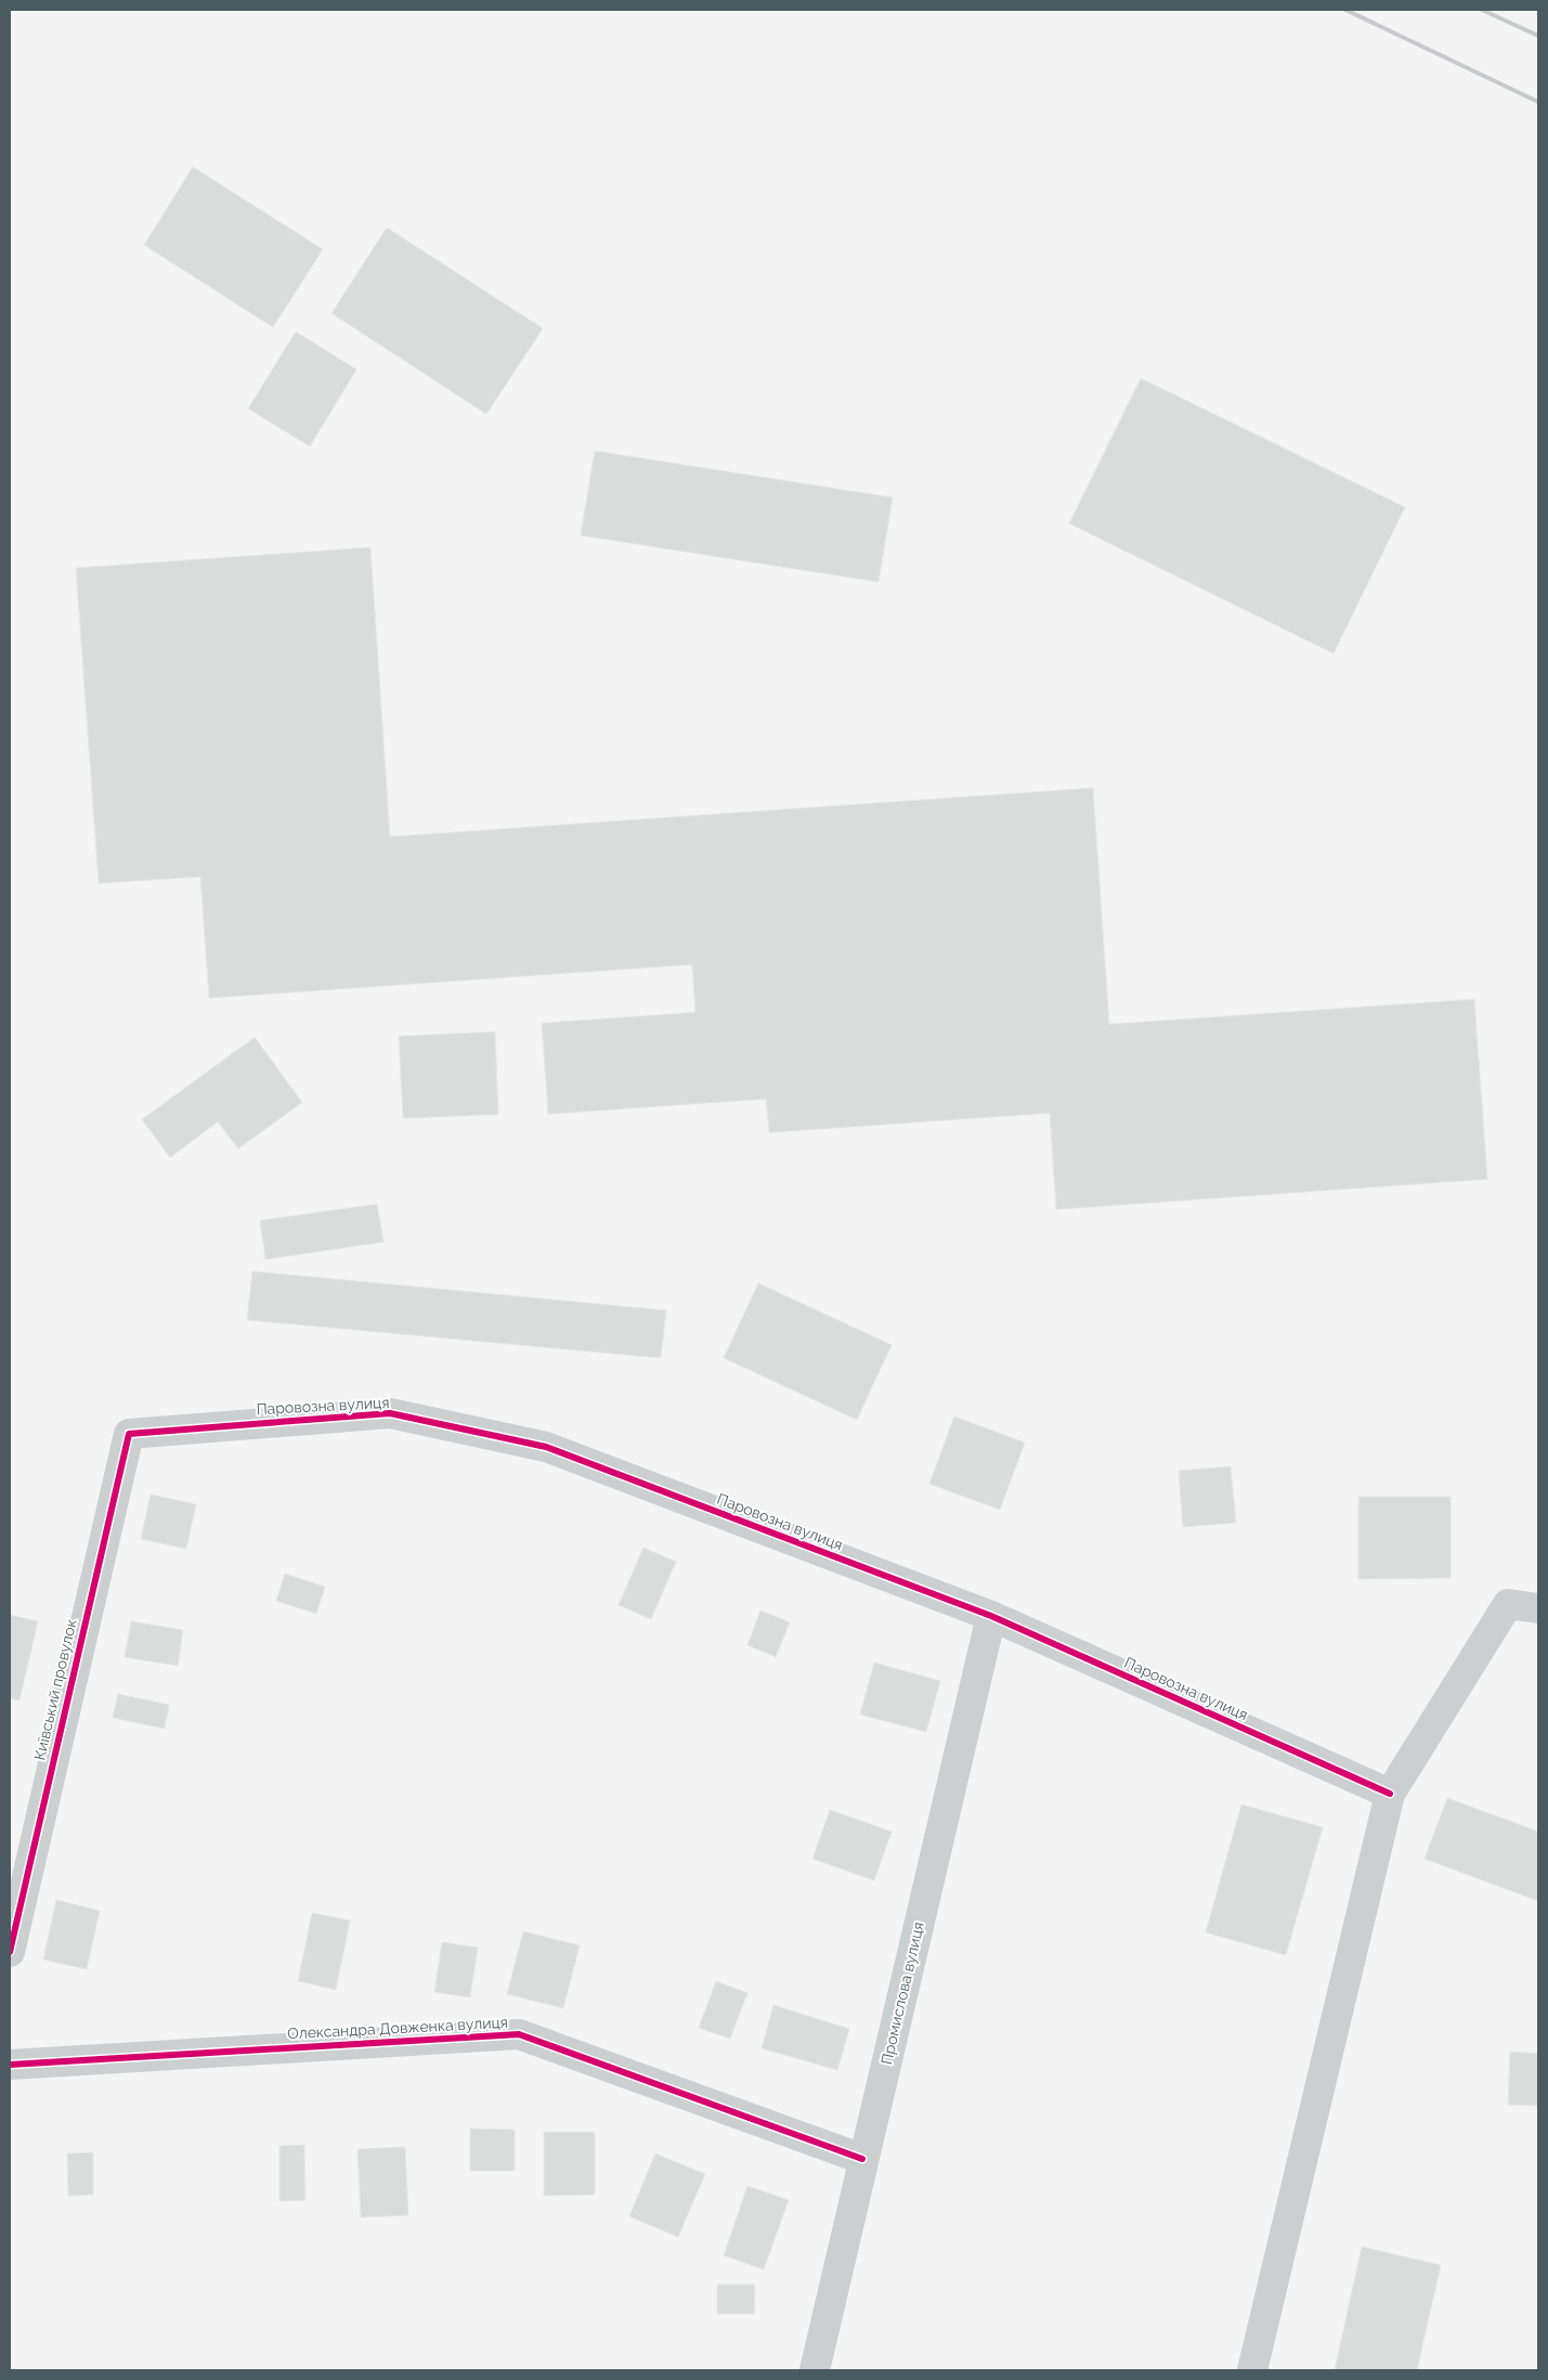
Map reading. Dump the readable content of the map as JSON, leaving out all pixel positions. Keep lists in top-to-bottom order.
{
  "streets": {
    "street": [
      "Паровозна вулиця",
      "Київський провулок",
      "Промислова вулиця",
      "Олександра Довженка вулиця"
    ]
  },
  "crossings": [
    ["Паровозна вулиця", "Київський провулок"],
    ["Паровозна вулиця", "Промислова вулиця"],
    ["Промислова вулиця", "Олександра Довженка вулиця"]
  ]
}
